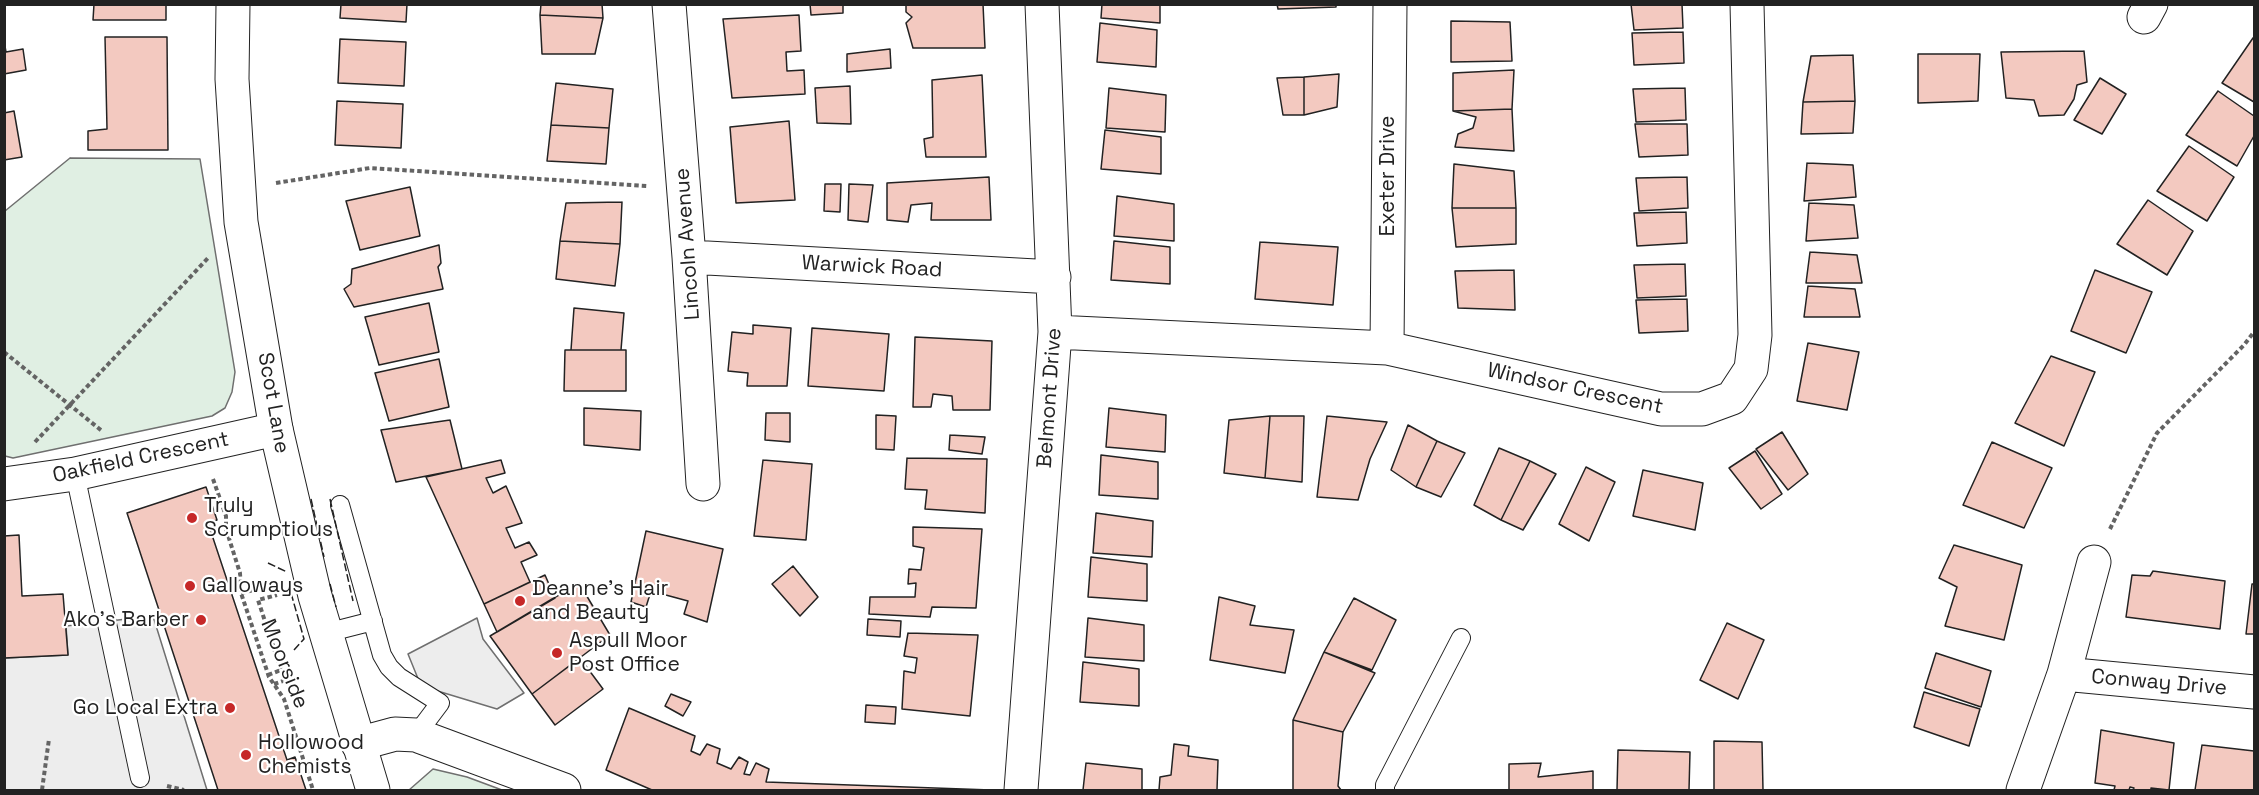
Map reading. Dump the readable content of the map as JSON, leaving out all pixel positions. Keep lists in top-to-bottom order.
{
  "streets": {
    "street": [
      "Exeter Drive",
      "Lincoln Avenue",
      "Warwick Road",
      "Windsor Crescent",
      "Belmont Drive",
      "Scot Lane",
      "Oakfield Crescent",
      "Conway Drive"
    ],
    "path": ["Moorside"]
  },
  "crossings": [
    ["Exeter Drive", "Windsor Crescent"],
    ["Lincoln Avenue", "Warwick Road"],
    ["Warwick Road", "Belmont Drive"],
    ["Windsor Crescent", "Belmont Drive"],
    ["Scot Lane", "Oakfield Crescent"],
    ["Oakfield Crescent", "Moorside"]
  ],
  "places": [
    "Truly Scrumptious",
    "Galloways",
    "Deanne's Hair and Beauty",
    "Ako's Barber",
    "Aspull Moor Post Office",
    "Go Local Extra",
    "Hollowood Chemists"
  ]
}
